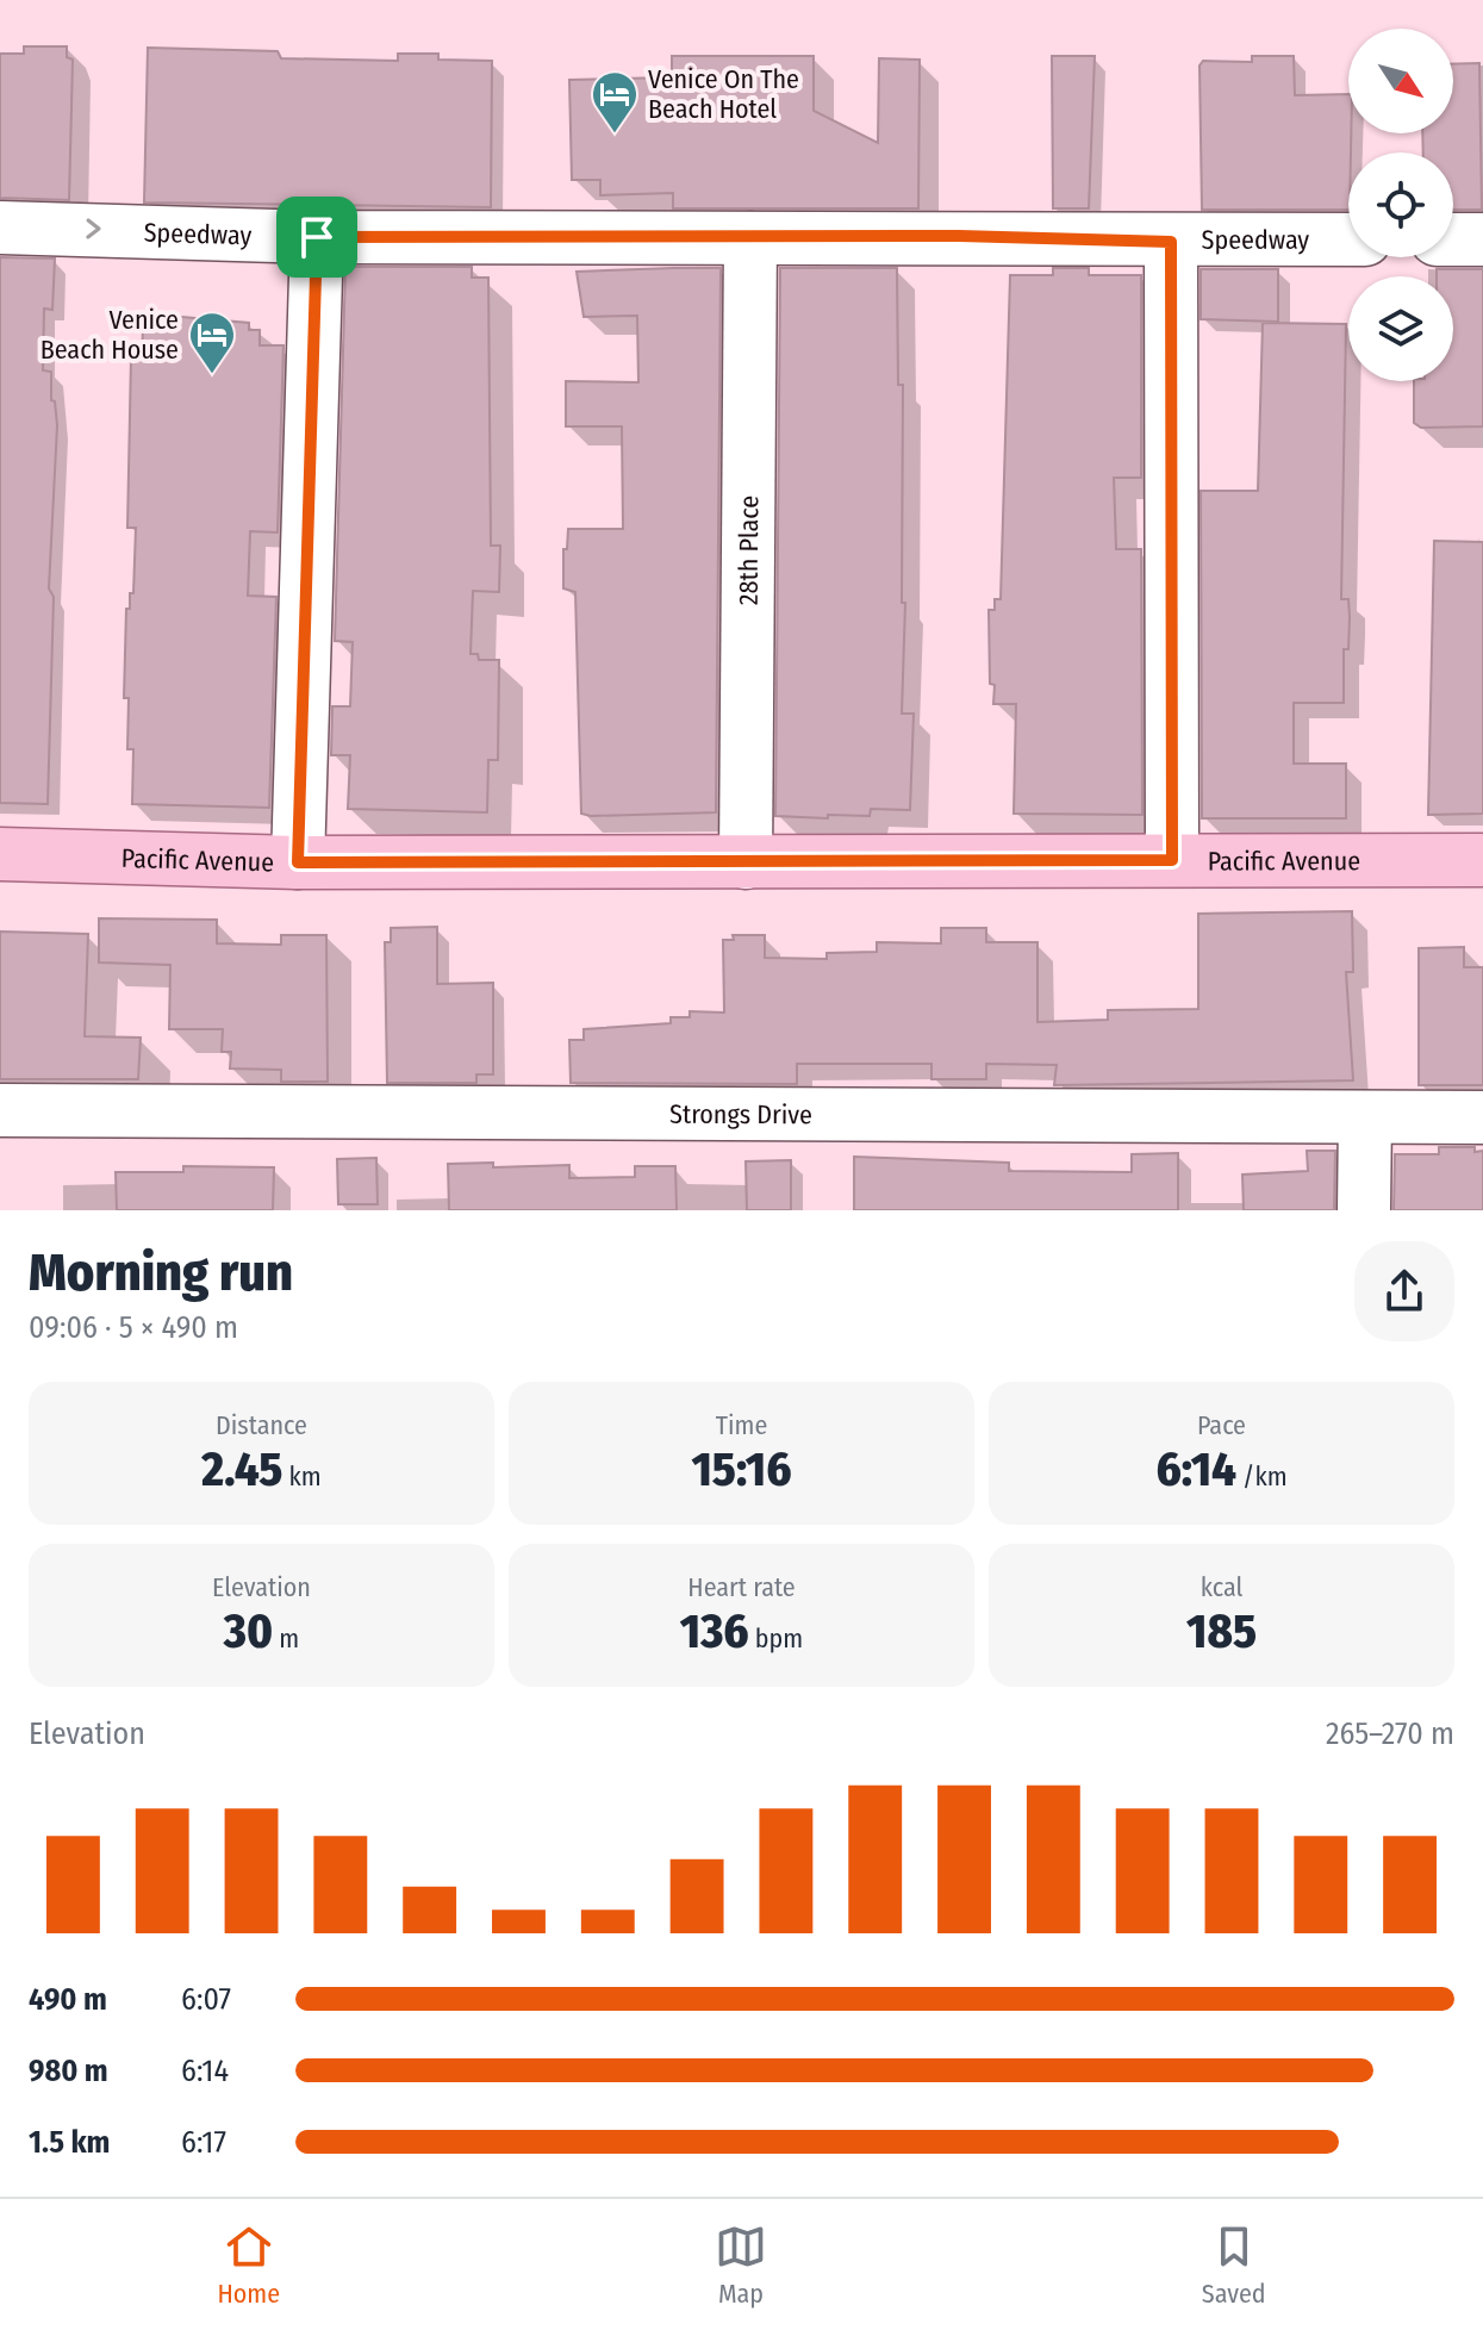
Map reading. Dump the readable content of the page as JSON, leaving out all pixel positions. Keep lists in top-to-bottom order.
{
  "streets": {
    "main road": ["Pacific Avenue"],
    "street": ["Speedway", "28th Place", "Strongs Drive"]
  },
  "crossings": [
    ["Speedway", "28th Place"],
    ["28th Place", "Pacific Avenue"]
  ],
  "places": {
    "hotel": ["Venice On The Beach Hotel", "Venice Beach House"]
  },
  "north": "bottom right",
  "page": {
    "heading": ["Morning run", "09:06 · 5 × 490 m"],
    "stats": [
      ["Distance", "2.45 km"],
      ["Time", "15:16"],
      ["Pace", "6:14 /km"],
      ["Elevation", "30 m"],
      ["Heart rate", "136 bpm"],
      ["kcal", "185"]
    ],
    "chart": ["Elevation", "265–270 m"],
    "list": [
      {
        "name": "490 m",
        "note": "6:07"
      },
      {
        "name": "980 m",
        "note": "6:14"
      },
      {
        "name": "1.5 km",
        "note": "6:17"
      }
    ],
    "tabs": ["Home", "Map", "Saved"]
  }
}
